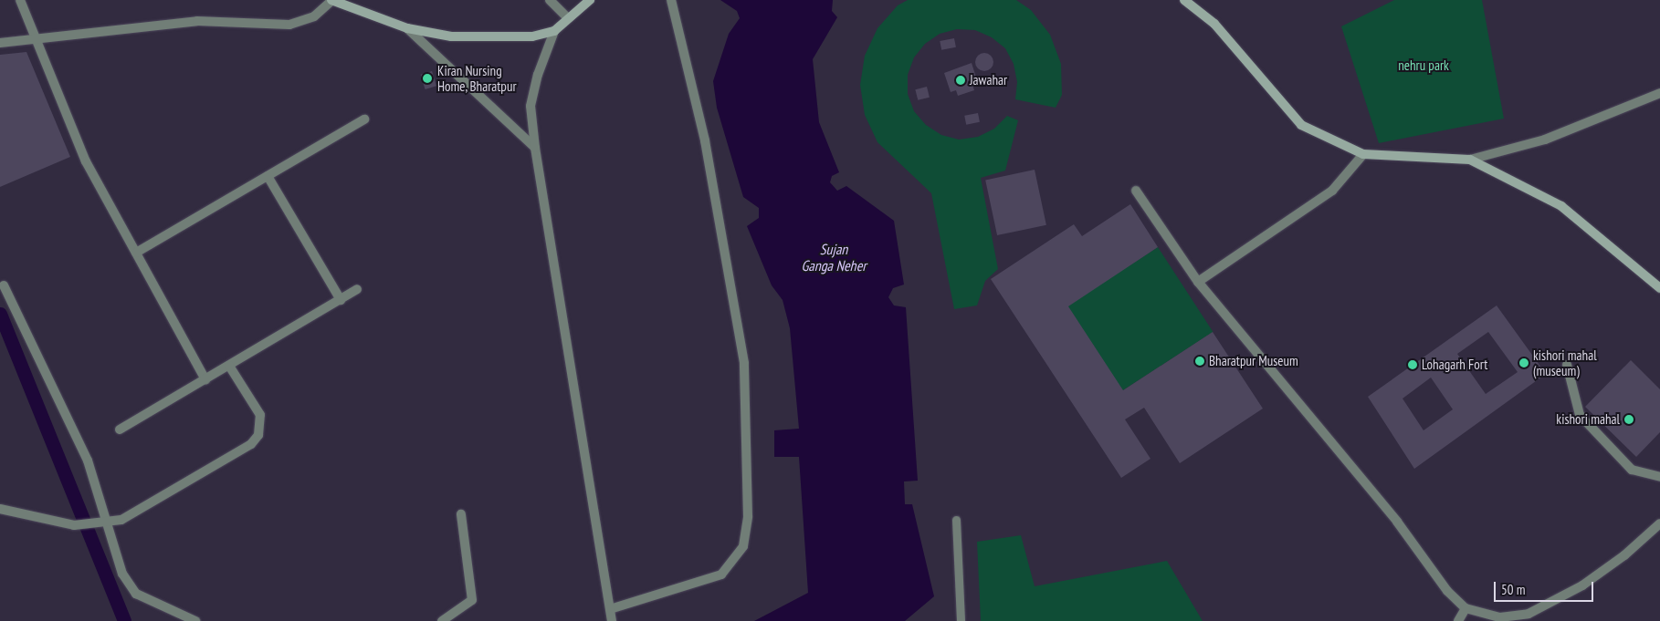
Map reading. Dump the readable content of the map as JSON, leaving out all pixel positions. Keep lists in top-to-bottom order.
{
  "water": ["Sujan Ganga Neher"],
  "parks": ["nehru park"],
  "places": [
    "Kiran Nursing Home, Bharatpur",
    "Jawahar",
    "Bharatpur Museum",
    "kishori mahal (museum)",
    "Lohagarh Fort",
    "kishori mahal"
  ],
  "scale_bar": "50 m"
}
